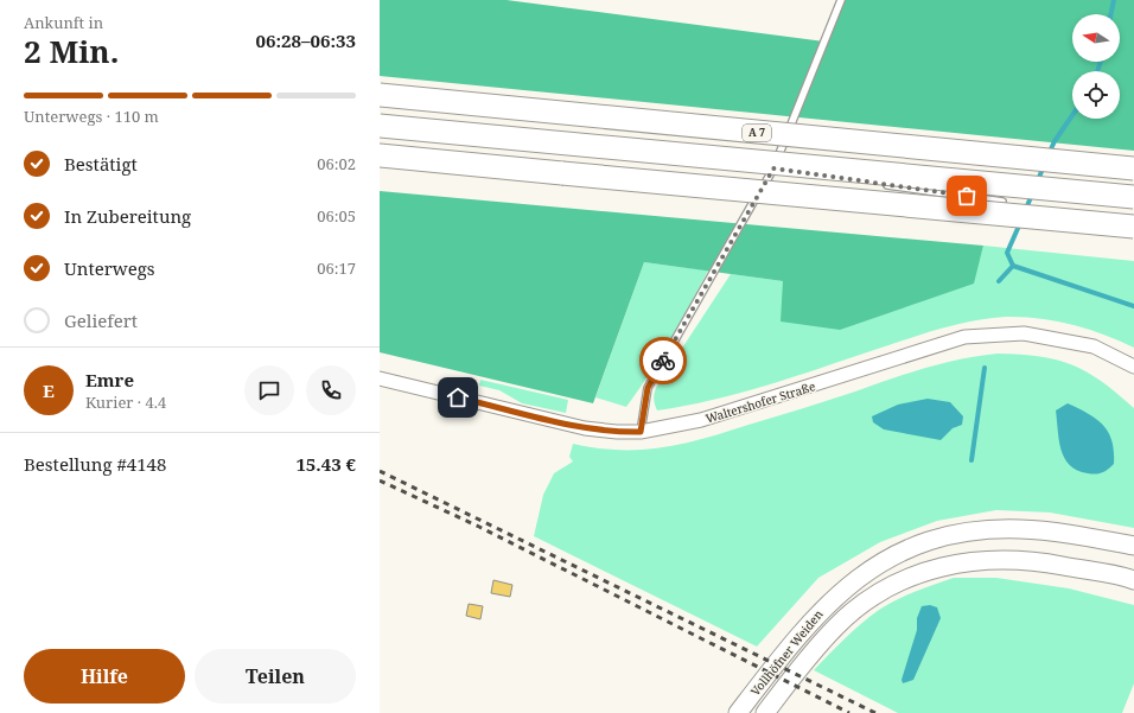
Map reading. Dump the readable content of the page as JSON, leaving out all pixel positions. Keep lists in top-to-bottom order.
{
  "streets": {
    "highway": ["A 7"],
    "main road": ["Vollhöfner Weiden"],
    "street": ["Waltershofer Straße"]
  },
  "north": "left",
  "page": {
    "heading": ["2 Min.", "Ankunft in", "06:28–06:33"],
    "panel": [
      "Emre",
      "Kurier · 4.4",
      "Bestellung #4148",
      "15.43 €"
    ],
    "bar": "Unterwegs · 110 m",
    "list": [
      ["Bestätigt", "06:02"],
      ["In Zubereitung", "06:05"],
      ["Unterwegs", "06:17"],
      "Geliefert"
    ],
    "round": "E",
    "buttons": ["Hilfe", "Teilen"]
  }
}
